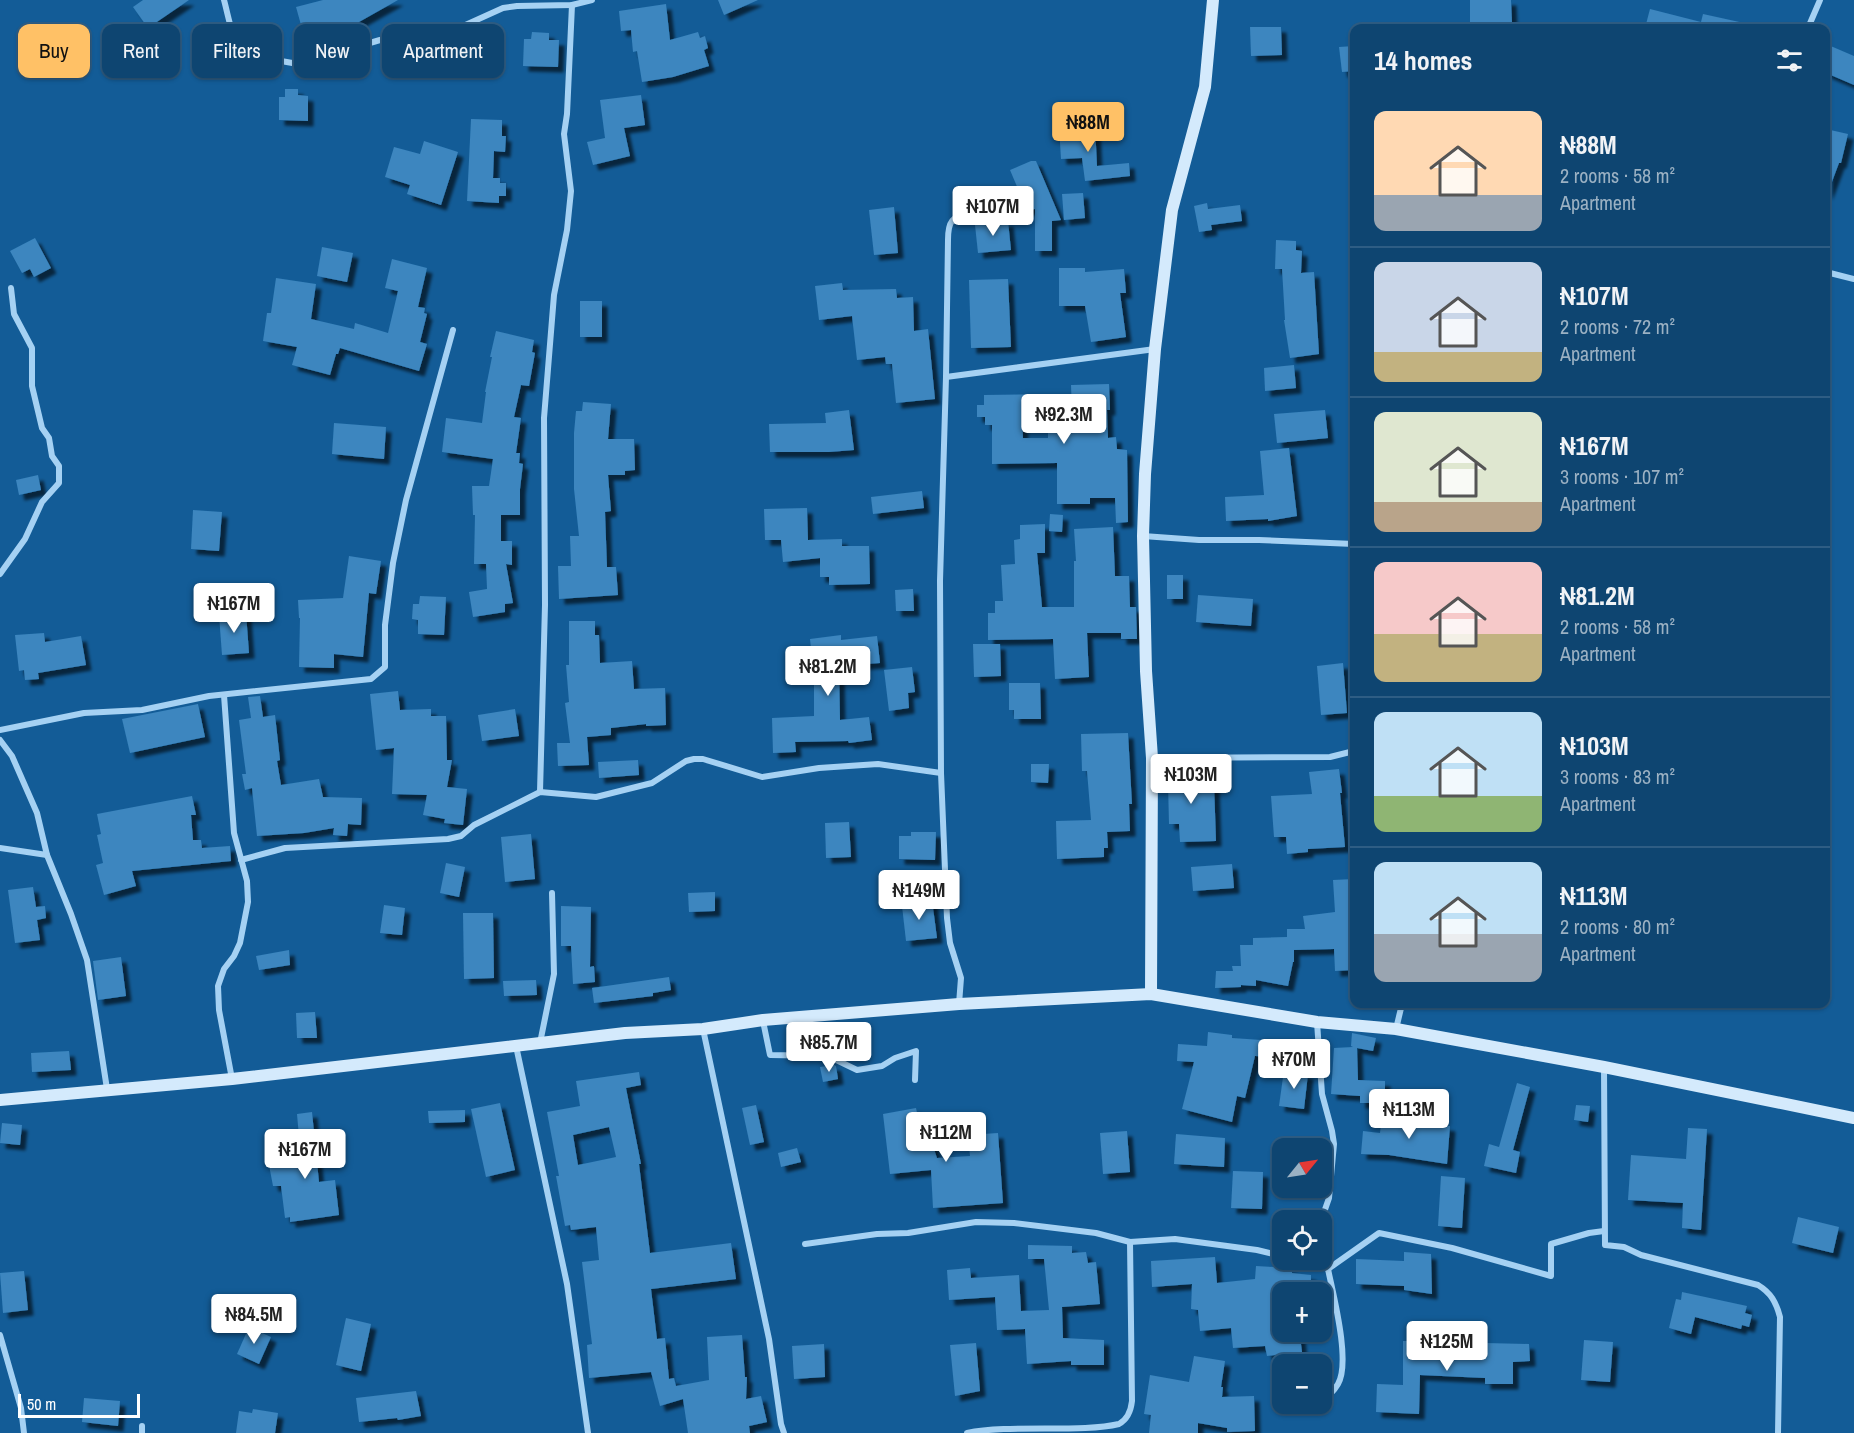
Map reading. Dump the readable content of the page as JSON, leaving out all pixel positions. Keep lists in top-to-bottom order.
{
  "scale_bar": "50 m",
  "north": "top right",
  "page": {
    "chip": [
      "Buy",
      "Rent",
      "Filters",
      "New",
      "Apartment"
    ],
    "heading": "14 homes",
    "list": [
      {
        "name": "₦88M",
        "note": "2 rooms · 58 m² · Apartment"
      },
      {
        "name": "₦107M",
        "note": "2 rooms · 72 m² · Apartment"
      },
      {
        "name": "₦167M",
        "note": "3 rooms · 107 m² · Apartment"
      },
      {
        "name": "₦81.2M",
        "note": "2 rooms · 58 m² · Apartment"
      },
      {
        "name": "₦103M",
        "note": "3 rooms · 83 m² · Apartment"
      },
      {
        "name": "₦113M",
        "note": "2 rooms · 80 m² · Apartment"
      }
    ],
    "price": [
      "₦88M",
      "₦107M",
      "₦92.3M",
      "₦167M",
      "₦81.2M",
      "₦103M",
      "₦149M",
      "₦85.7M",
      "₦70M",
      "₦113M",
      "₦112M",
      "₦167M",
      "₦84.5M",
      "₦125M"
    ],
    "map_buttons": ["+", "−"],
    "scale": "50 m"
  }
}
